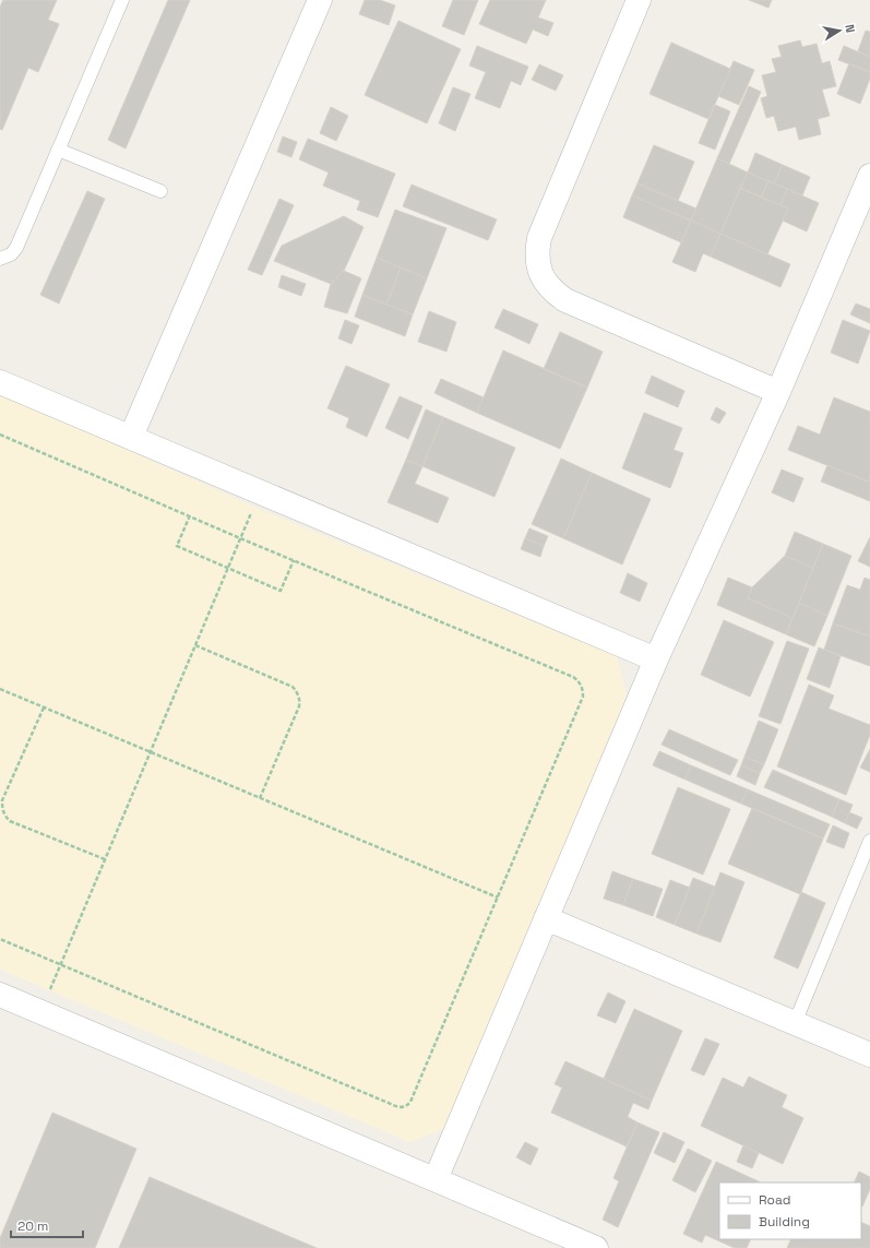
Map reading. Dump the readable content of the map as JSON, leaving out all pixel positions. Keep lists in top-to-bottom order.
{
  "legend": ["Road", "Building"],
  "scale_bar": "20 m",
  "north": "right"
}
